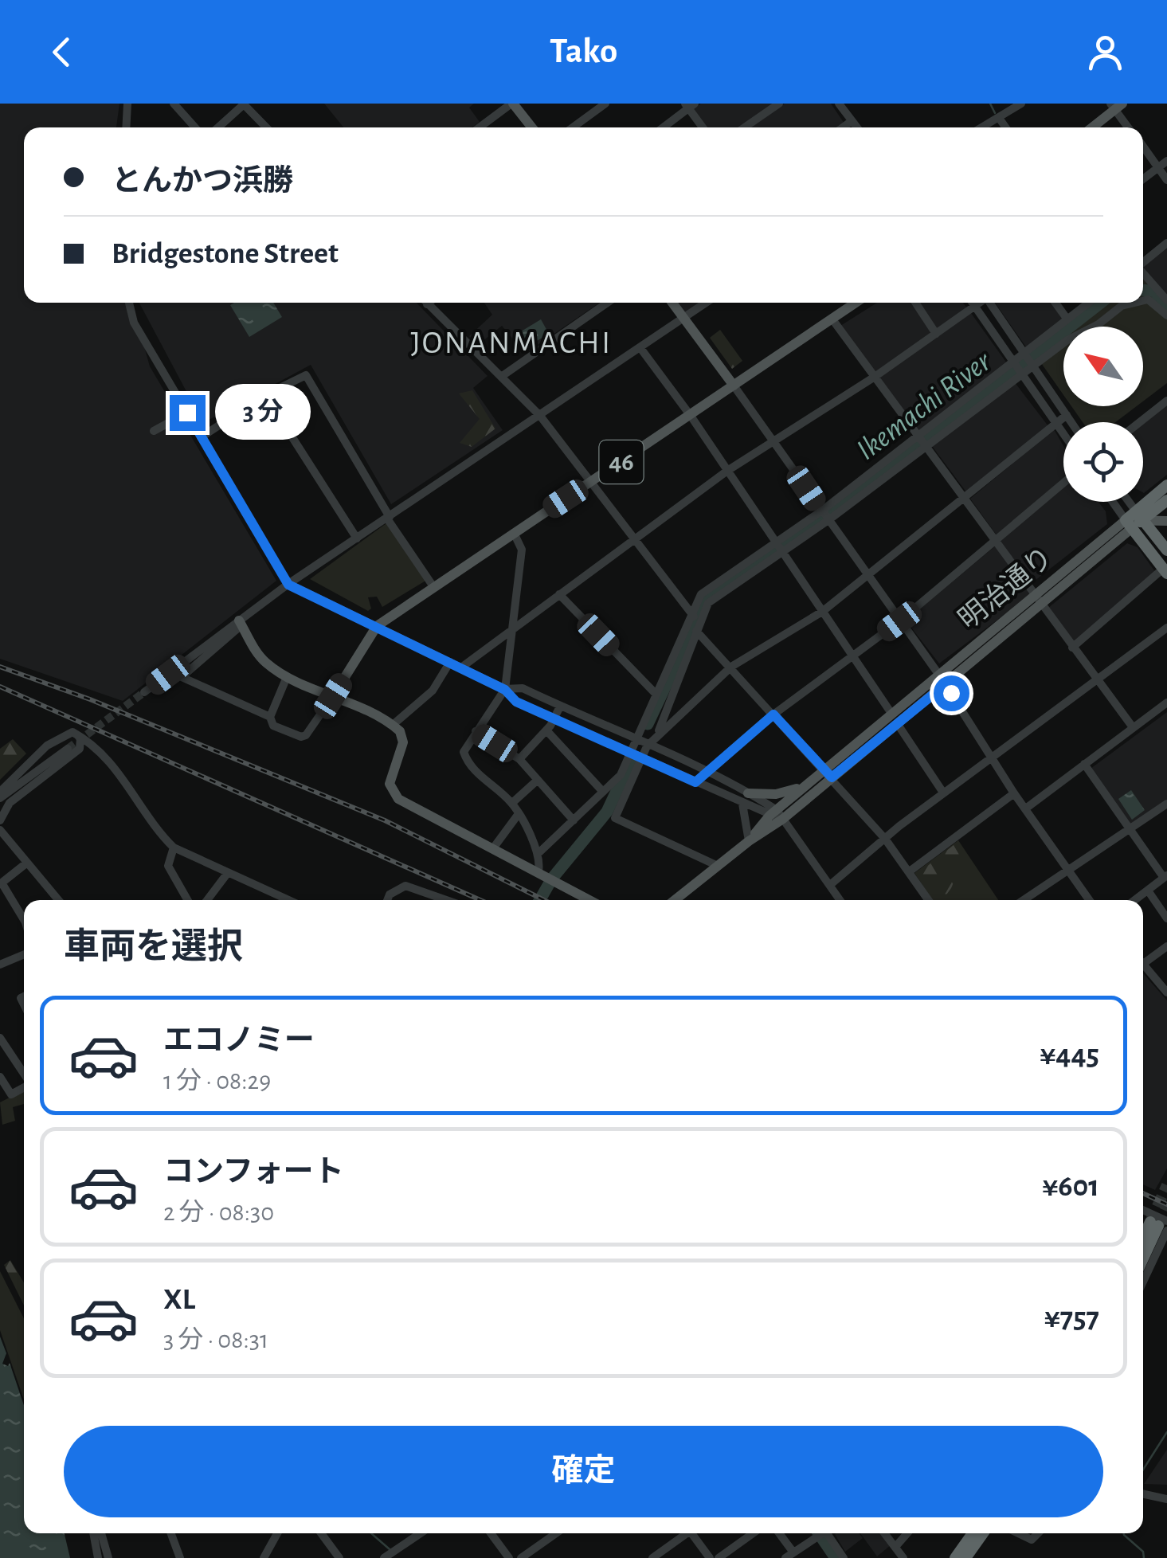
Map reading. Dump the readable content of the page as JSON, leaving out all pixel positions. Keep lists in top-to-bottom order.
{
  "streets": {
    "main road": ["46", "明治通り"]
  },
  "districts": ["JONANMACHI"],
  "water": ["Ikemachi River"],
  "north": "top left",
  "page": {
    "header": "Tako",
    "banner": ["とんかつ浜勝", "Bridgestone Street"],
    "bubble": "3 分",
    "heading": "車両を選択",
    "list": [
      {
        "name": "エコノミー",
        "note": "1 分 · 08:29",
        "value": "¥445"
      },
      {
        "name": "コンフォート",
        "note": "2 分 · 08:30",
        "value": "¥601"
      },
      {
        "name": "XL",
        "note": "3 分 · 08:31",
        "value": "¥757"
      }
    ],
    "buttons": "確定"
  }
}
